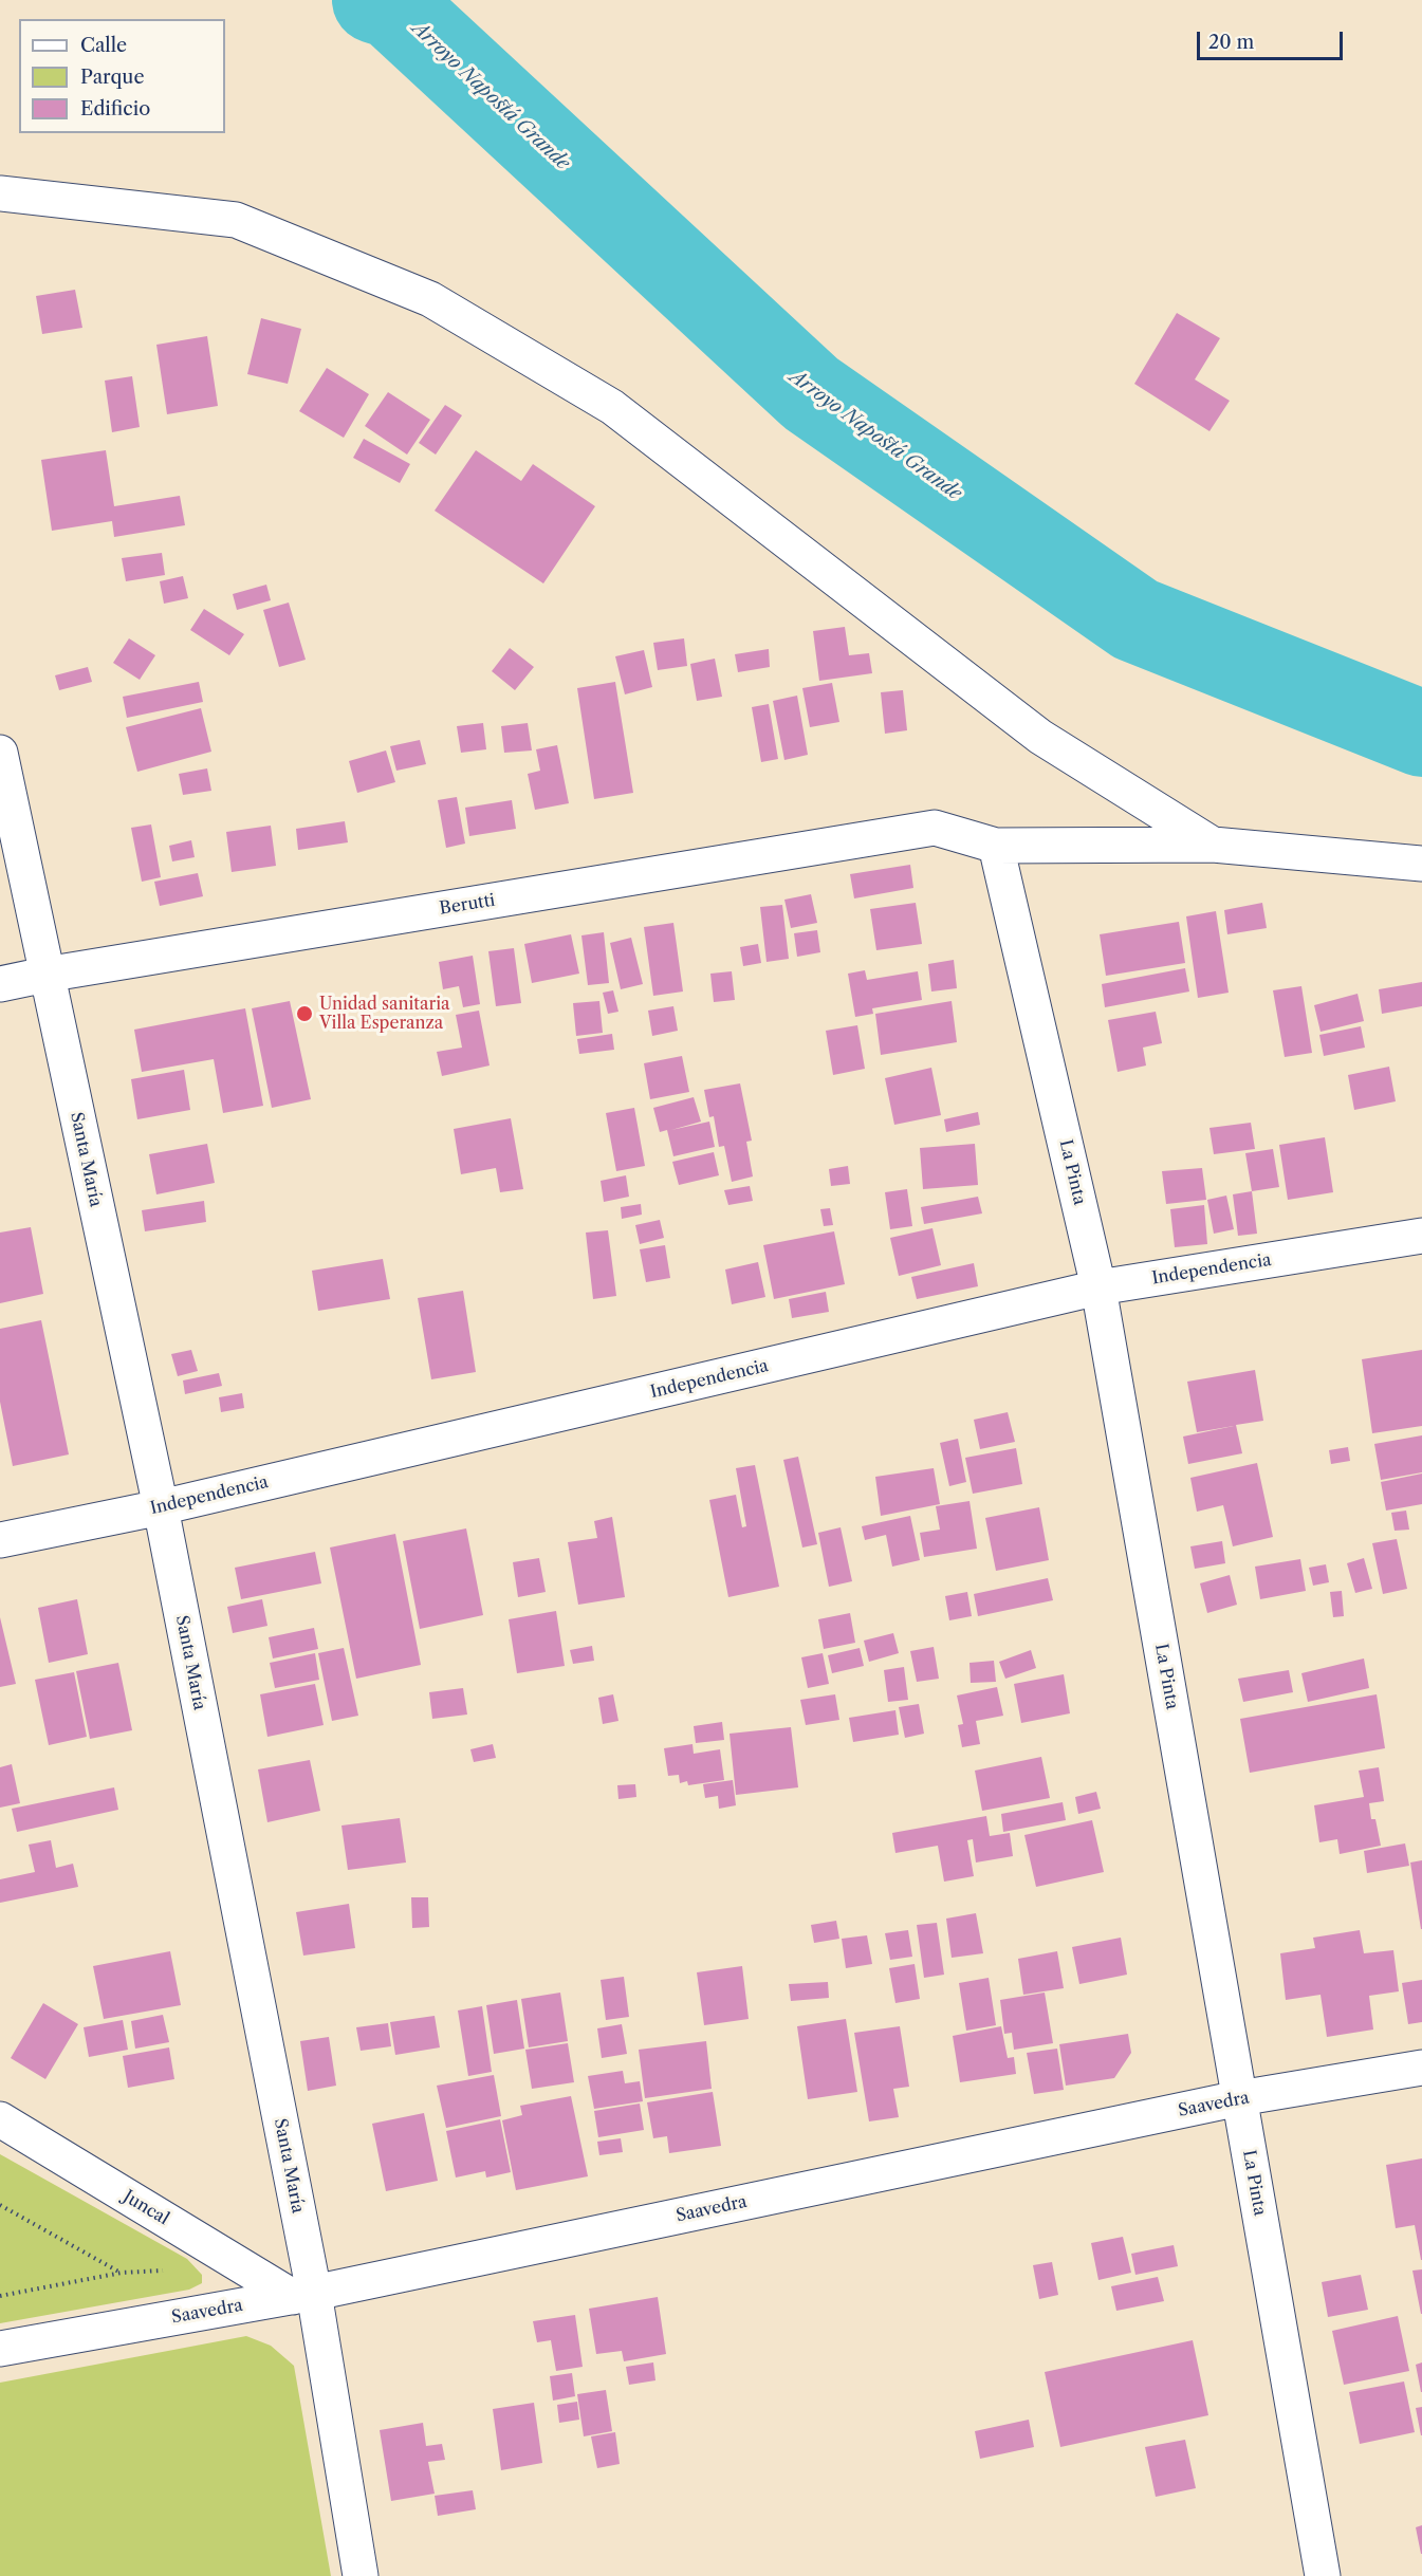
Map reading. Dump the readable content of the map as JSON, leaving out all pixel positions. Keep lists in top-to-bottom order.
{
  "streets": {
    "street": [
      "Berutti",
      "Santa María",
      "La Pinta",
      "Independencia",
      "Saavedra",
      "Juncal"
    ]
  },
  "crossings": [
    ["Berutti", "Santa María"],
    ["Berutti", "La Pinta"],
    ["Santa María", "Independencia"],
    ["Santa María", "Saavedra"],
    ["Santa María", "Juncal"],
    ["La Pinta", "Independencia"],
    ["La Pinta", "Saavedra"],
    ["Saavedra", "Juncal"]
  ],
  "water": ["Arroyo Napostá Grande"],
  "places": ["Unidad sanitaria Villa Esperanza"],
  "legend": ["Calle", "Parque", "Edificio"],
  "scale_bar": "20 m"
}
